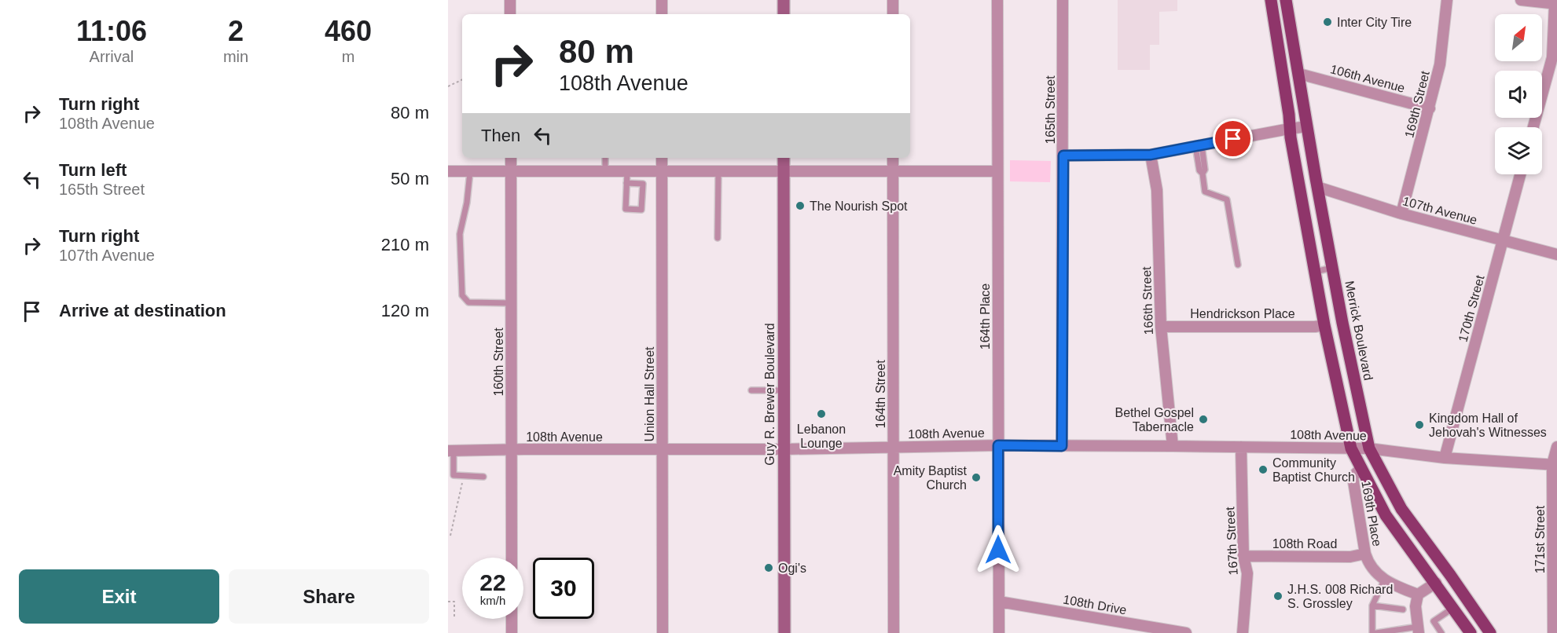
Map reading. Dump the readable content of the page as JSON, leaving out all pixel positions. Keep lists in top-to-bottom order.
{
  "streets": {
    "main road": ["Merrick Boulevard", "Guy R. Brewer Boulevard"],
    "street": [
      "106th Avenue",
      "169th Street",
      "165th Street",
      "107th Avenue",
      "166th Street",
      "170th Street",
      "Hendrickson Place",
      "164th Place",
      "160th Street",
      "Union Hall Street",
      "164th Street",
      "108th Avenue",
      "169th Place",
      "171st Street",
      "167th Street",
      "108th Road",
      "108th Drive"
    ]
  },
  "crossings": [
    ["106th Avenue", "169th Street"],
    ["106th Avenue", "Merrick Boulevard"],
    ["169th Street", "107th Avenue"],
    ["165th Street", "108th Avenue"],
    ["107th Avenue", "170th Street"],
    ["107th Avenue", "Merrick Boulevard"],
    ["166th Street", "Hendrickson Place"],
    ["166th Street", "108th Avenue"],
    ["170th Street", "108th Avenue"],
    ["164th Place", "108th Avenue"],
    ["164th Place", "108th Drive"],
    ["Merrick Boulevard", "108th Avenue"],
    ["160th Street", "108th Avenue"],
    ["Union Hall Street", "108th Avenue"],
    ["Guy R. Brewer Boulevard", "108th Avenue"],
    ["164th Street", "108th Avenue"],
    ["108th Avenue", "171st Street"],
    ["108th Avenue", "167th Street"],
    ["169th Place", "108th Road"],
    ["167th Street", "108th Road"]
  ],
  "places": [
    "Inter City Tire",
    "The Nourish Spot",
    "Lebanon Lounge",
    "Bethel Gospel Tabernacle",
    "Kingdom Hall of Jehovah's Witnesses",
    "Community Baptist Church",
    "Amity Baptist Church",
    "Ogi's",
    "J.H.S. 008 Richard S. Grossley"
  ],
  "north": "top right",
  "page": {
    "eta": [
      "11:06",
      "Arrival",
      "2",
      "min",
      "460",
      "m"
    ],
    "turn": ["80 m", "108th Avenue"],
    "list": [
      {
        "name": "Turn right",
        "note": "108th Avenue",
        "value": "80 m"
      },
      {
        "name": "Turn left",
        "note": "165th Street",
        "value": "50 m"
      },
      {
        "name": "Turn right",
        "note": "107th Avenue",
        "value": "210 m"
      },
      {
        "name": "Arrive at destination",
        "value": "120 m"
      }
    ],
    "then": "Then",
    "speed": "22 km/h",
    "limit": "30",
    "buttons": ["Exit", "Share"]
  }
}
